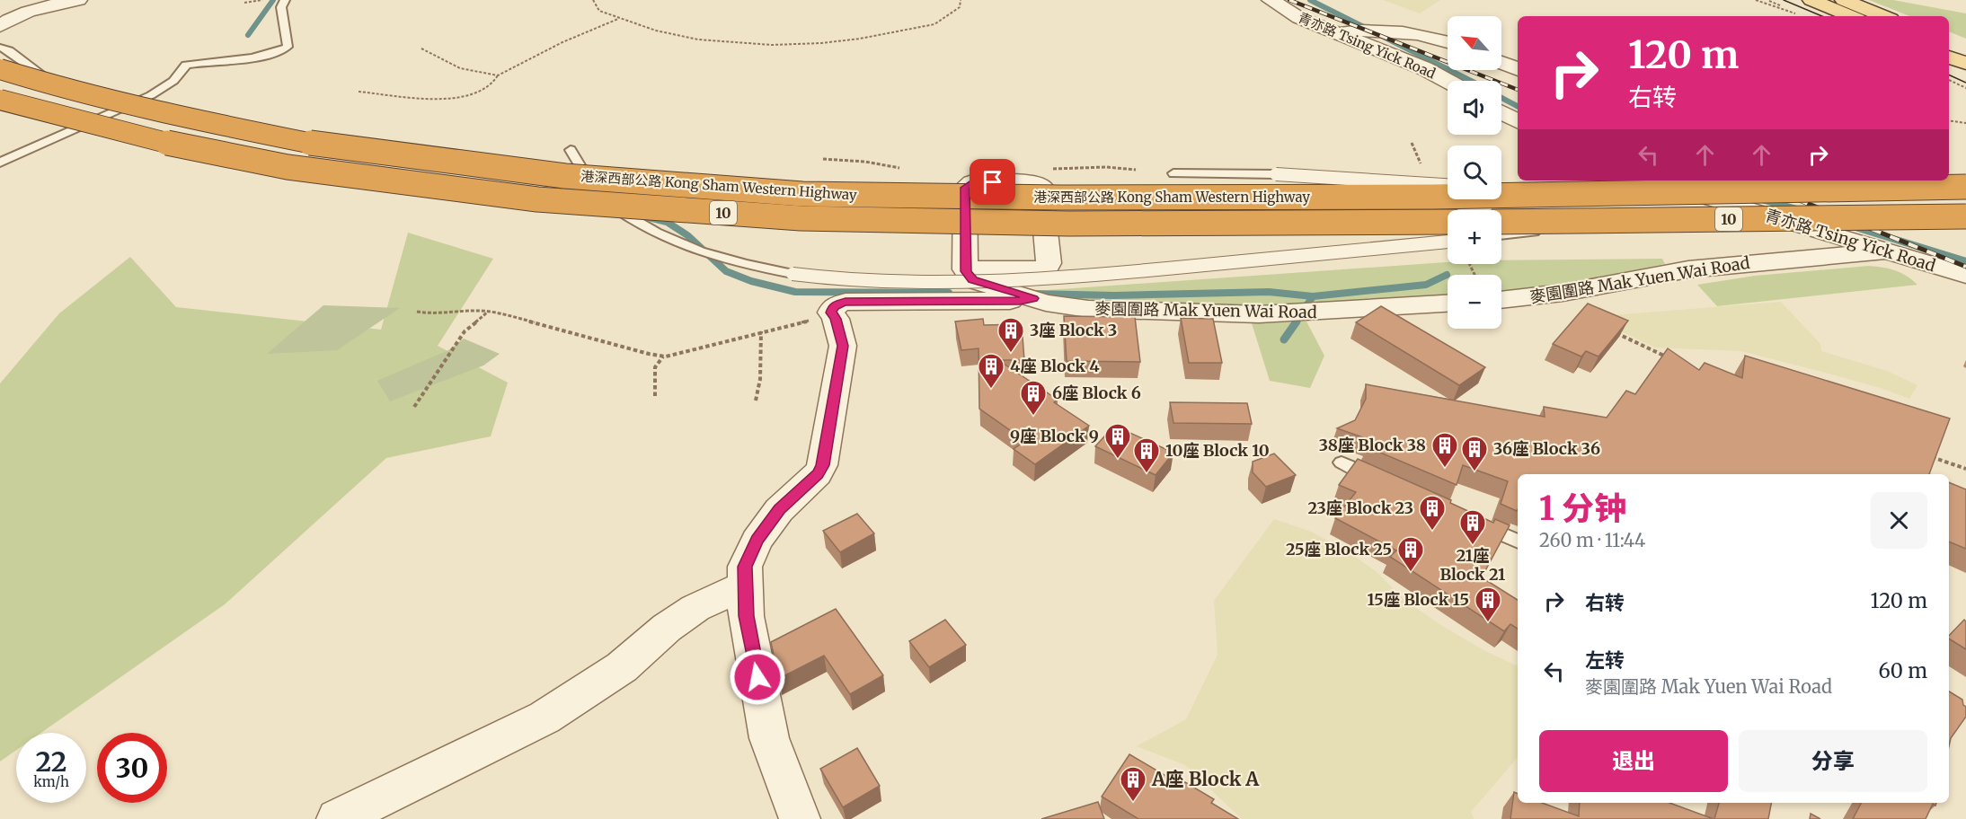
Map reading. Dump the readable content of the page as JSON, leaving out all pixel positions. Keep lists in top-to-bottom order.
{
  "streets": {
    "highway": ["港深西部公路 Kong Sham Western Highway", "10"],
    "street": ["青亦路 Tsing Yick Road", "麥園圍路 Mak Yuen Wai Road"]
  },
  "crossings": [
    ["青亦路 Tsing Yick Road", "麥園圍路 Mak Yuen Wai Road"]
  ],
  "places": {
    "building": [
      "3座 Block 3",
      "4座 Block 4",
      "6座 Block 6",
      "9座 Block 9",
      "38座 Block 38",
      "36座 Block 36",
      "10座 Block 10",
      "23座 Block 23",
      "21座 Block 21",
      "25座 Block 25",
      "15座 Block 15",
      "A座 Block A"
    ]
  },
  "north": "top left",
  "page": {
    "map_buttons": ["+", "−"],
    "turn": ["120 m", "右转"],
    "heading": ["1 分钟", "260 m · 11:44"],
    "list": [
      {
        "name": "右转",
        "value": "120 m"
      },
      {
        "name": "左转",
        "note": "麥園圍路 Mak Yuen Wai Road",
        "value": "60 m"
      }
    ],
    "buttons": ["退出", "分享"],
    "speed": "22 km/h",
    "limit": "30"
  }
}
